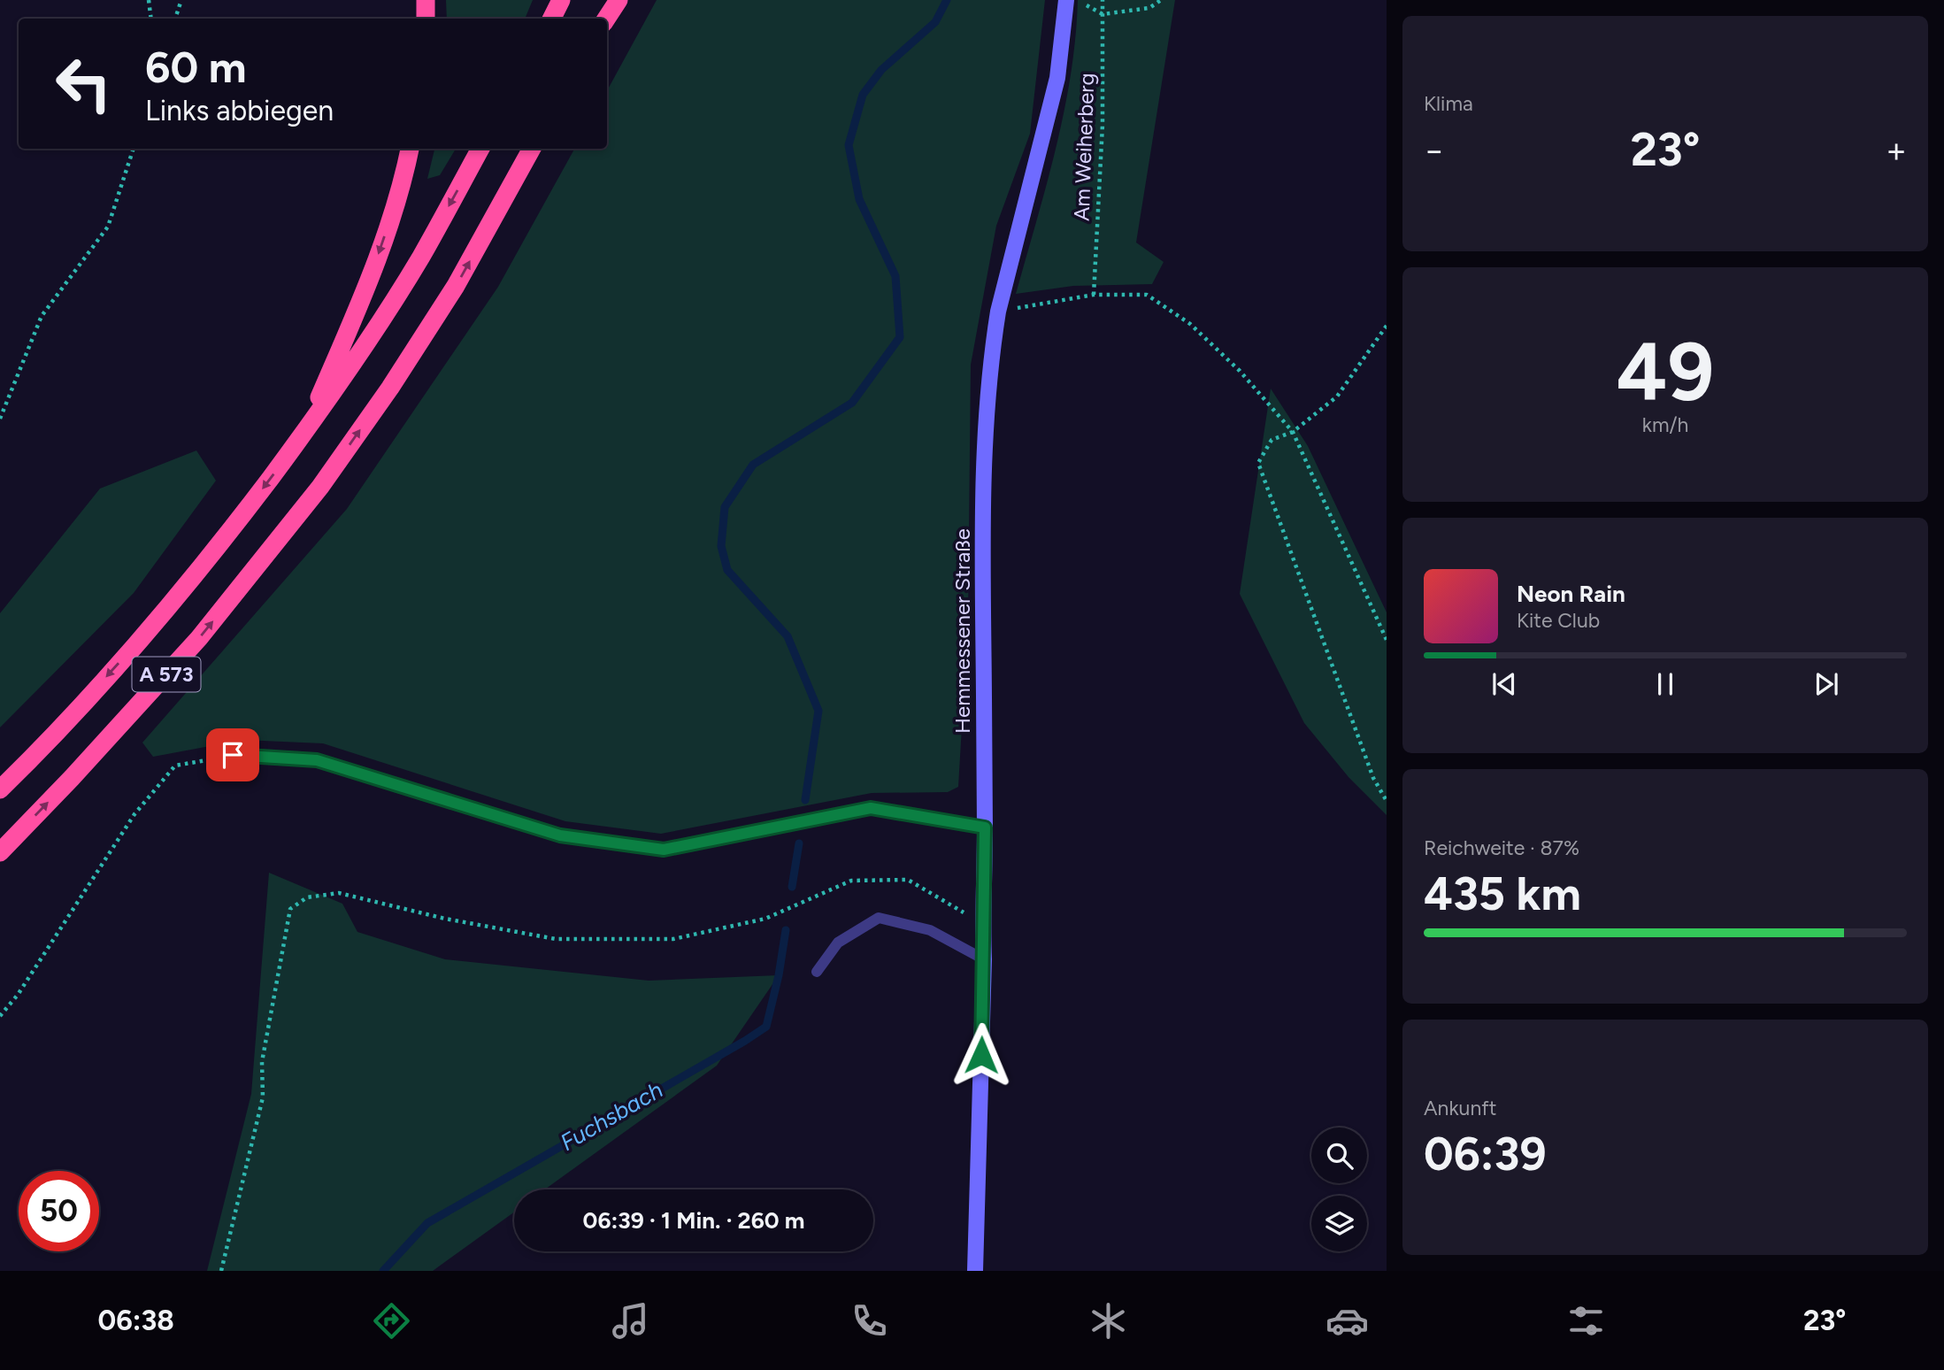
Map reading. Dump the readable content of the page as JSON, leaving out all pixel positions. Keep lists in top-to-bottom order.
{
  "streets": {
    "highway": ["A 573"],
    "main road": ["Hemmessener Straße"],
    "path": ["Am Weiherberg"]
  },
  "water": ["Fuchsbach"],
  "page": {
    "tile": [
      "Klima",
      ["49", "km/h"],
      ["Reichweite · 87%", "435 km"],
      ["Ankunft", "06:39"]
    ],
    "turn": ["60 m", "Links abbiegen"],
    "heat": ["−", "23°", "+"],
    "song": ["Neon Rain", "Kite Club"],
    "limit": "50",
    "trip": "06:39 · 1 Min. · 260 m",
    "tabs": ["06:38", "23°"]
  }
}
